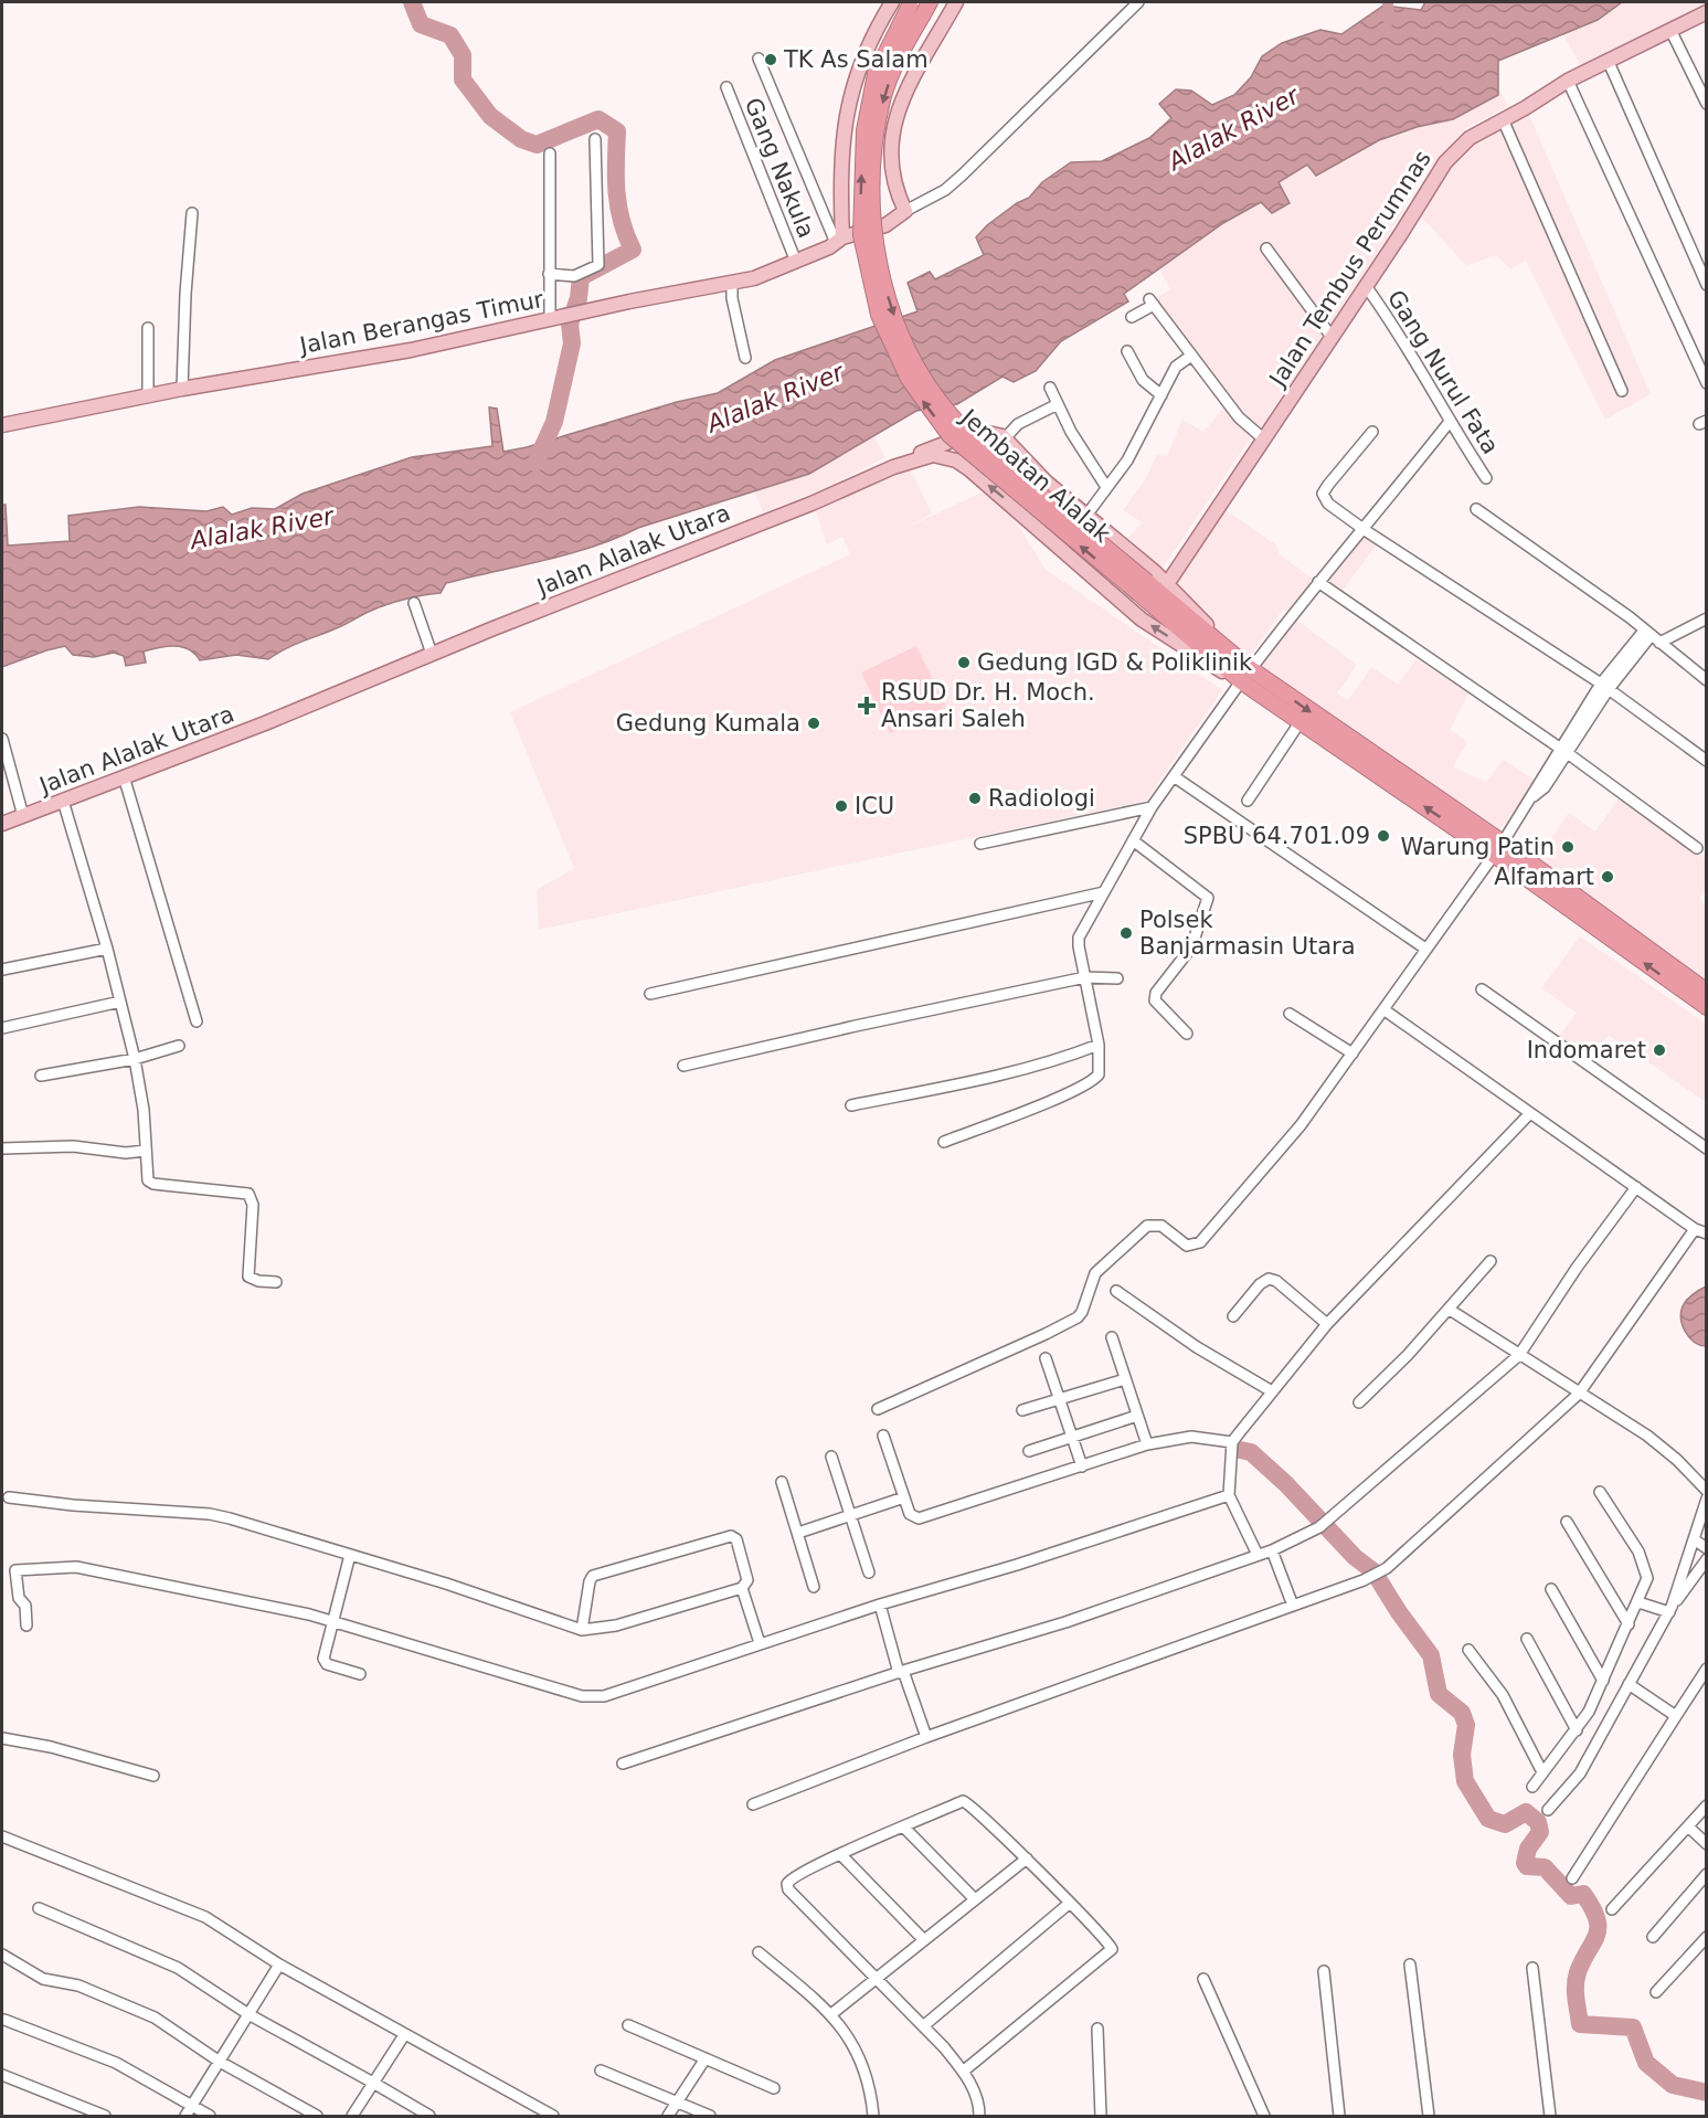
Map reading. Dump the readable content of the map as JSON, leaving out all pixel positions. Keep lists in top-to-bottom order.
{
  "streets": {
    "highway": ["Jembatan Alalak"],
    "main road": ["Jalan Tembus Perumnas", "Jalan Berangas Timur", "Jalan Alalak Utara"],
    "street": ["Gang Nakula", "Gang Nurul Fata"]
  },
  "crossings": [
    ["Gang Nakula", "Jalan Berangas Timur"],
    ["Jalan Tembus Perumnas", "Gang Nurul Fata"]
  ],
  "water": ["Alalak River"],
  "places": {
    "other": [
      "TK As Salam",
      "Gedung IGD & Poliklinik",
      "Gedung Kumala",
      "Radiologi",
      "ICU",
      "SPBU 64.701.09",
      "Warung Patin",
      "Alfamart",
      "Polsek Banjarmasin Utara",
      "Indomaret"
    ],
    "health": ["RSUD Dr. H. Moch. Ansari Saleh"]
  }
}
